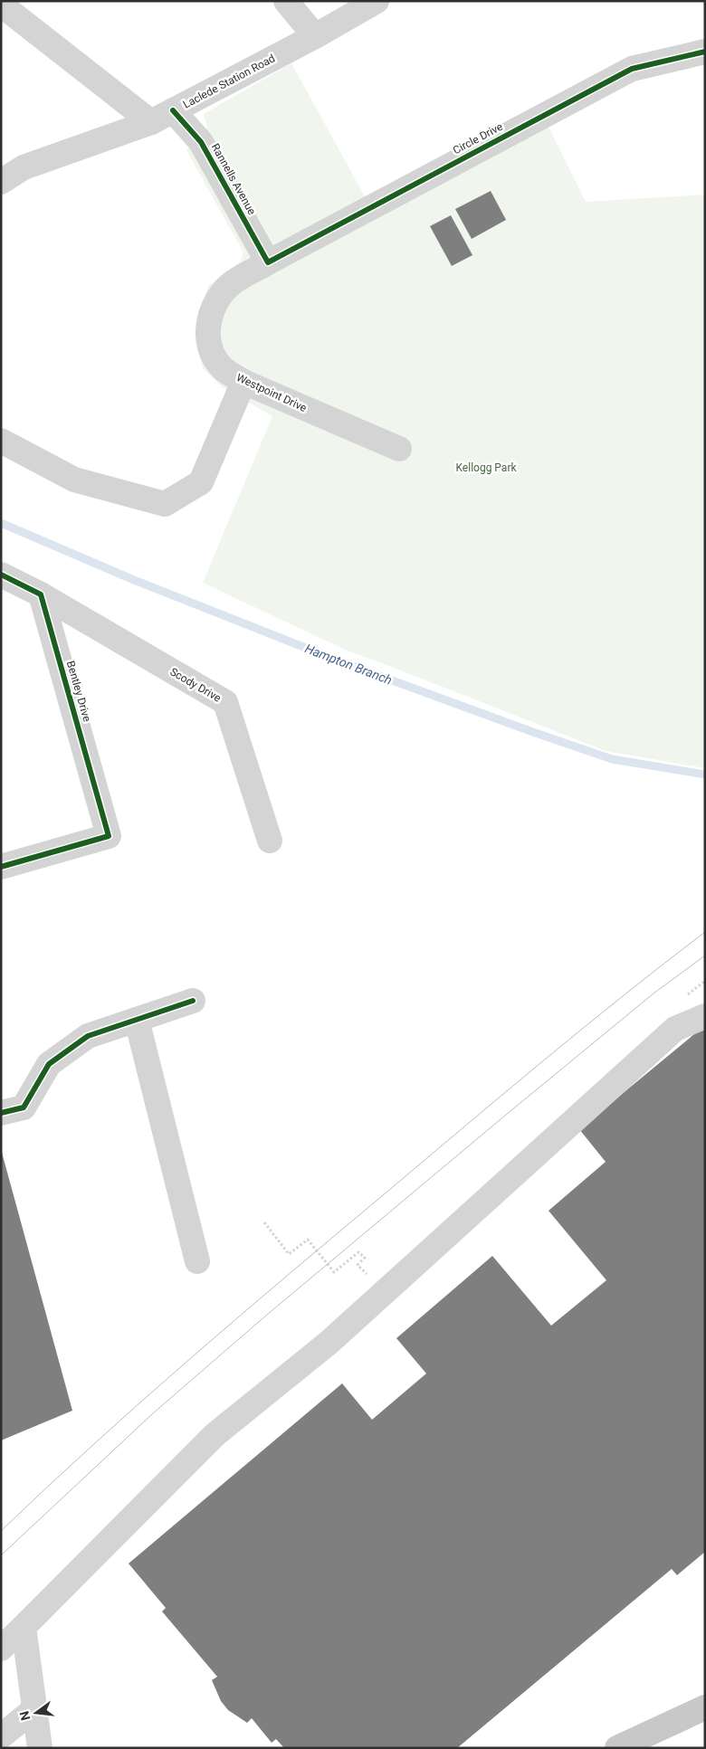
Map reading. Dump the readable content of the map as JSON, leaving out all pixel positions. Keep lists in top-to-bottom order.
{
  "streets": {
    "street": [
      "Laclede Station Road",
      "Circle Drive",
      "Rannells Avenue",
      "Westpoint Drive",
      "Scody Drive",
      "Bentley Drive"
    ]
  },
  "crossings": [
    ["Laclede Station Road", "Rannells Avenue"],
    ["Circle Drive", "Rannells Avenue"],
    ["Circle Drive", "Westpoint Drive"],
    ["Rannells Avenue", "Westpoint Drive"],
    ["Scody Drive", "Bentley Drive"]
  ],
  "water": ["Hampton Branch"],
  "parks": ["Kellogg Park"],
  "north": "left"
}
